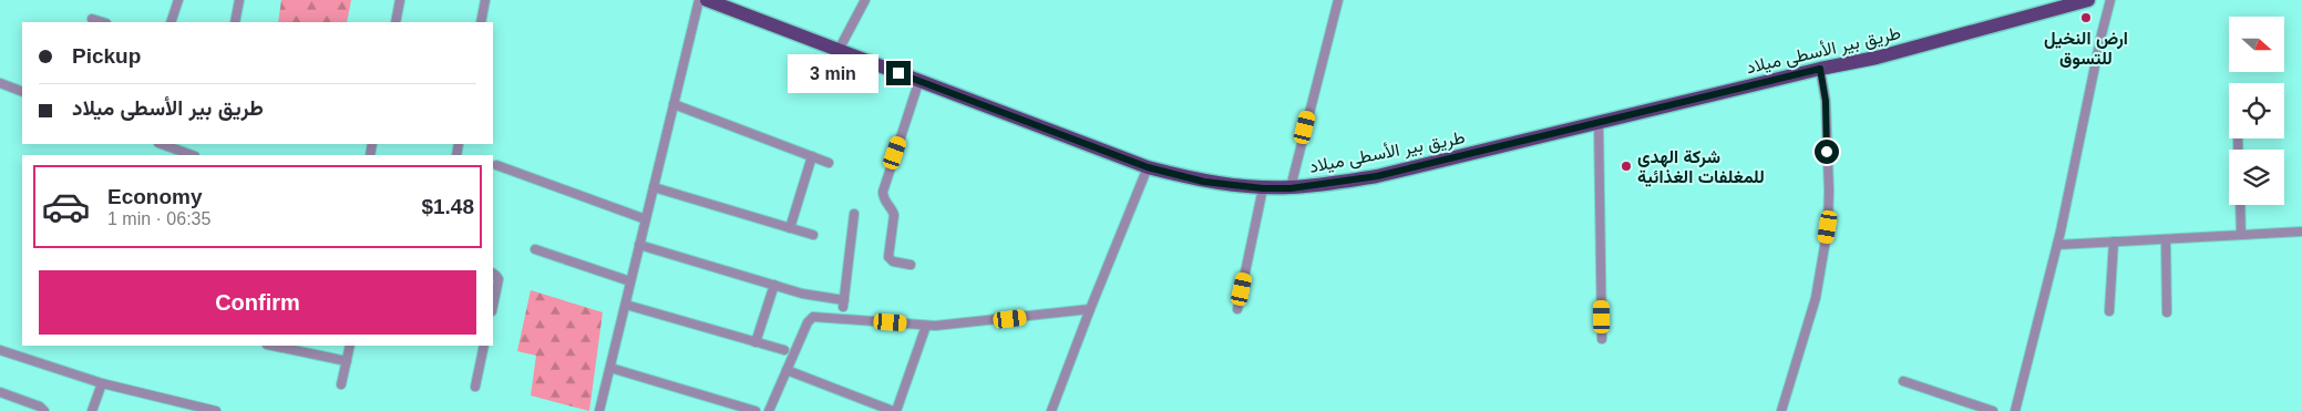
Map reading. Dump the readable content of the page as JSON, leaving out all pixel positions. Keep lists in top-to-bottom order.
{
  "streets": {
    "main road": ["طريق بير الأسطى ميلاد"]
  },
  "places": ["ارض النخيل للتسوق", "شركة الهدي للمغلفات الغذائية"],
  "north": "right",
  "page": {
    "banner": ["Pickup", "طريق بير الأسطى ميلاد"],
    "bubble": "3 min",
    "list": [
      {
        "name": "Economy",
        "note": "1 min · 06:35",
        "value": "$1.48"
      }
    ],
    "buttons": "Confirm"
  }
}
